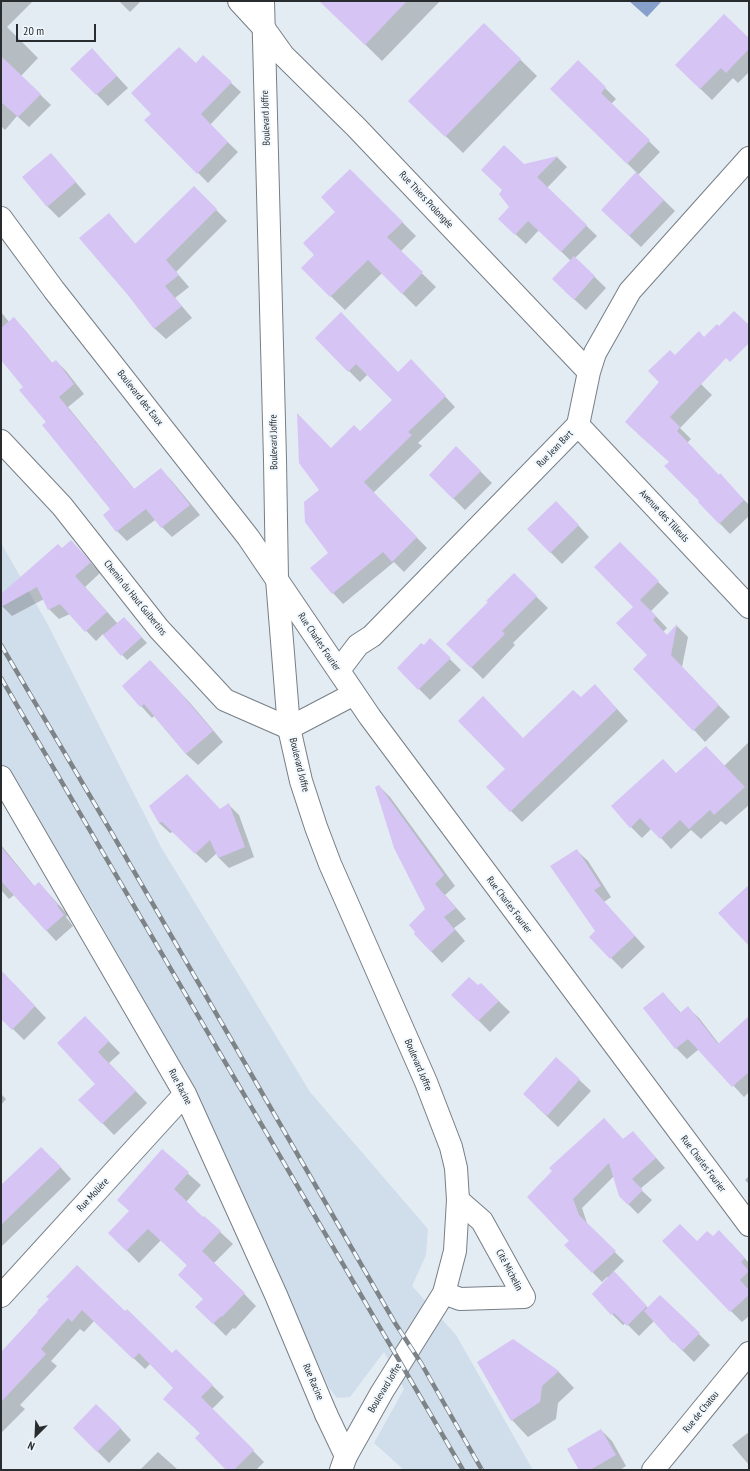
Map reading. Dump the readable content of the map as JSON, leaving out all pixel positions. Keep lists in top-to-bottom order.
{
  "streets": {
    "street": [
      "Boulevard Joffre",
      "Rue Thiers Prolongée",
      "Boulevard des Eaux",
      "Rue Jean Bart",
      "Avenue des Tilleuls",
      "Chemin du Haut Guibertins",
      "Rue Charles Fourier",
      "Rue Racine",
      "Rue Molière",
      "Cité Michelin",
      "Rue de Chatou"
    ]
  },
  "crossings": [
    ["Boulevard Joffre", "Rue Thiers Prolongée"],
    ["Boulevard Joffre", "Boulevard des Eaux"],
    ["Boulevard Joffre", "Chemin du Haut Guibertins"],
    ["Boulevard Joffre", "Rue Charles Fourier"],
    ["Boulevard Joffre", "Rue Racine"],
    ["Boulevard Joffre", "Cité Michelin"],
    ["Rue Thiers Prolongée", "Rue Jean Bart"],
    ["Boulevard des Eaux", "Rue Charles Fourier"],
    ["Rue Jean Bart", "Avenue des Tilleuls"],
    ["Rue Jean Bart", "Rue Charles Fourier"],
    ["Rue Racine", "Rue Molière"]
  ],
  "scale_bar": "20 m",
  "north": "bottom left"
}
